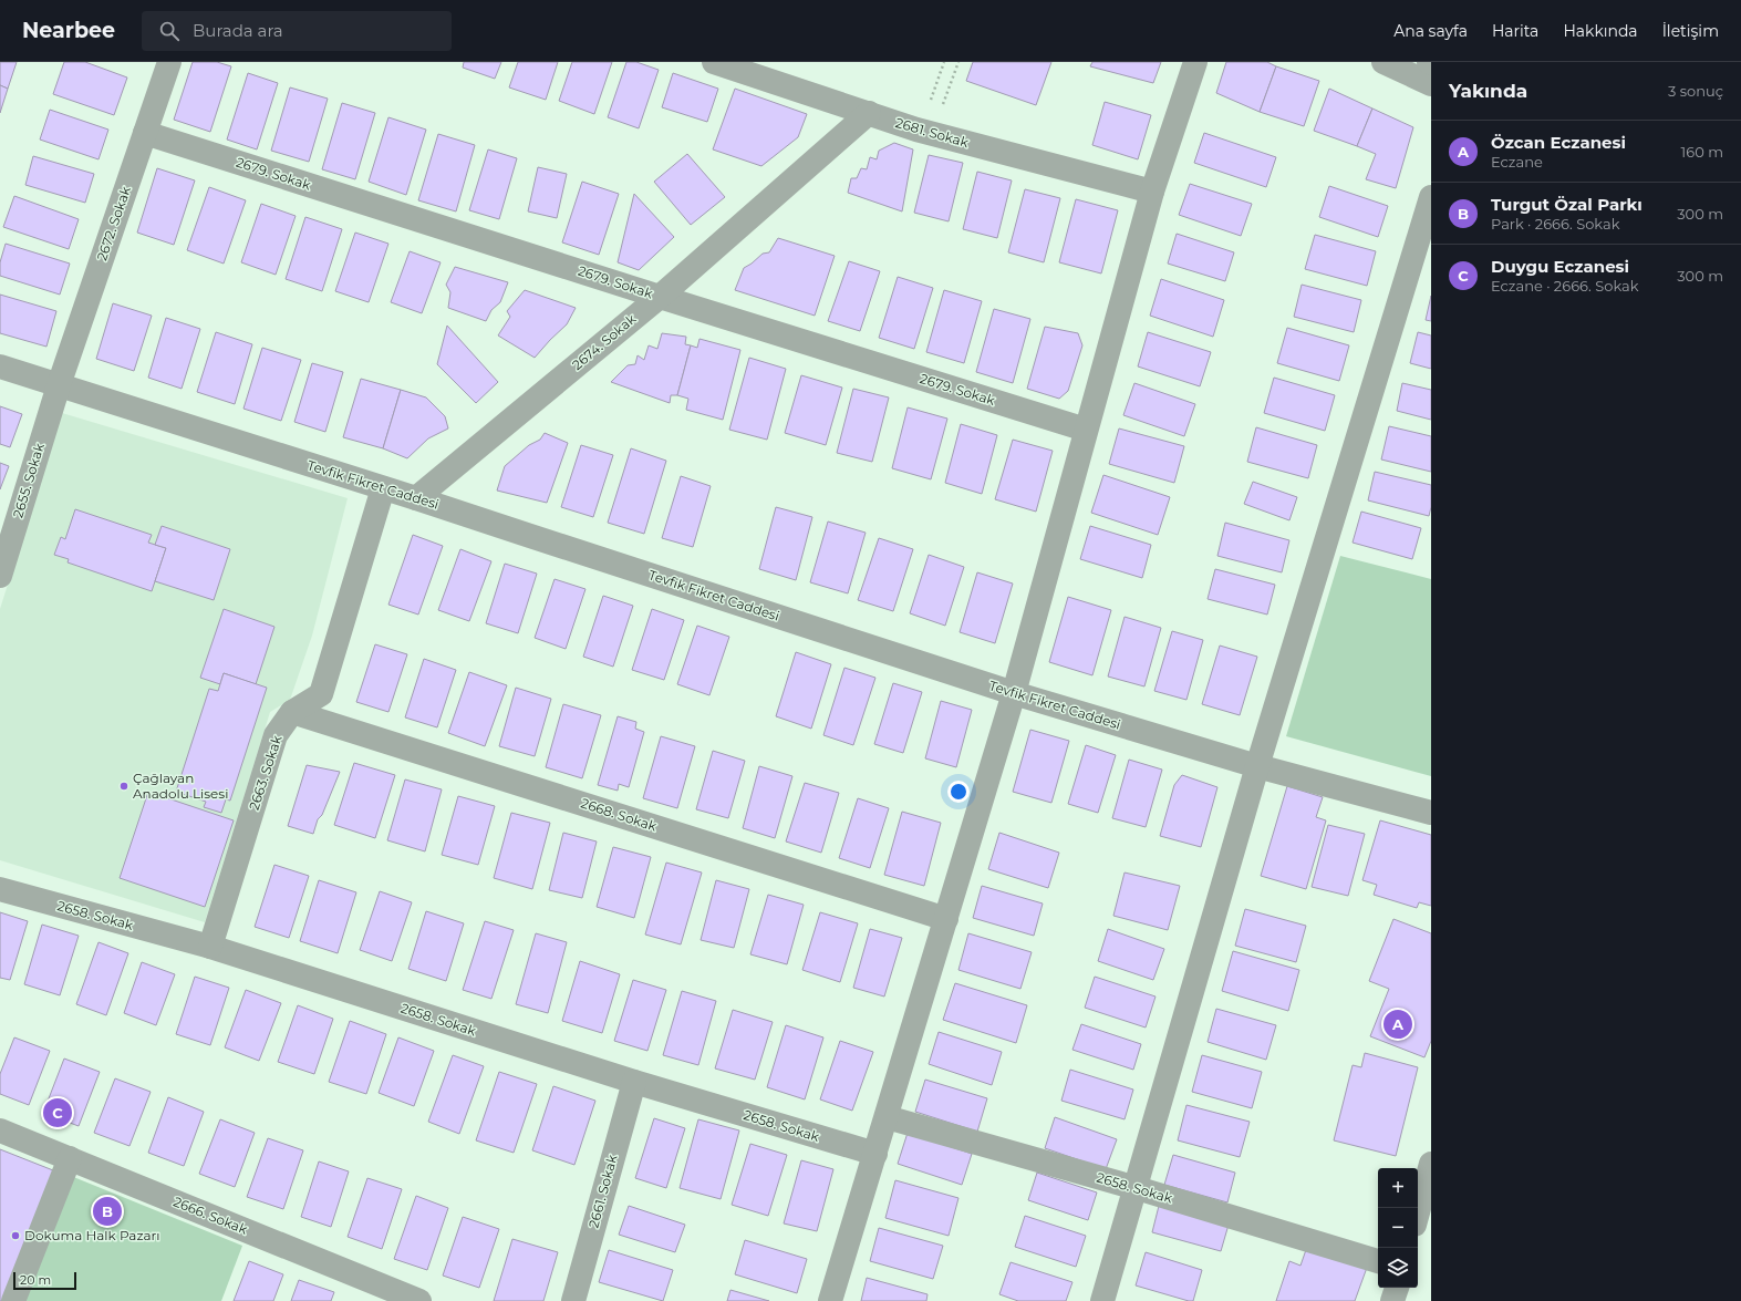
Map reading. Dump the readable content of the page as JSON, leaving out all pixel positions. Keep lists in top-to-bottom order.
{
  "streets": {
    "street": [
      "2681. Sokak",
      "2679. Sokak",
      "2672. Sokak",
      "2674. Sokak",
      "2655. Sokak",
      "Tevfik Fikret Caddesi",
      "2663. Sokak",
      "2668. Sokak",
      "2658. Sokak",
      "2661. Sokak",
      "2666. Sokak"
    ]
  },
  "crossings": [
    ["2681. Sokak", "2674. Sokak"],
    ["2679. Sokak", "2672. Sokak"],
    ["2679. Sokak", "2674. Sokak"],
    ["2672. Sokak", "2655. Sokak"],
    ["2672. Sokak", "Tevfik Fikret Caddesi"],
    ["2674. Sokak", "Tevfik Fikret Caddesi"],
    ["2655. Sokak", "Tevfik Fikret Caddesi"],
    ["Tevfik Fikret Caddesi", "2663. Sokak"],
    ["2663. Sokak", "2668. Sokak"],
    ["2663. Sokak", "2658. Sokak"],
    ["2658. Sokak", "2661. Sokak"]
  ],
  "places": ["Çağlayan Anadolu Lisesi", "Dokuma Halk Pazarı"],
  "scale_bar": "20 m",
  "page": {
    "header": "Nearbee",
    "search": "Burada ara",
    "nav": [
      "Ana sayfa",
      "Harita",
      "Hakkında",
      "İletişim"
    ],
    "heading": ["Yakında", "3 sonuç"],
    "list": [
      {
        "mark": "A",
        "name": "Özcan Eczanesi",
        "note": "Eczane",
        "value": "160 m"
      },
      {
        "mark": "B",
        "name": "Turgut Özal Parkı",
        "note": "Park · 2666. Sokak",
        "value": "300 m"
      },
      {
        "mark": "C",
        "name": "Duygu Eczanesi",
        "note": "Eczane · 2666. Sokak",
        "value": "300 m"
      }
    ],
    "pins": ["A", "C", "B"],
    "map_buttons": ["+", "−"],
    "scale": "20 m"
  }
}
